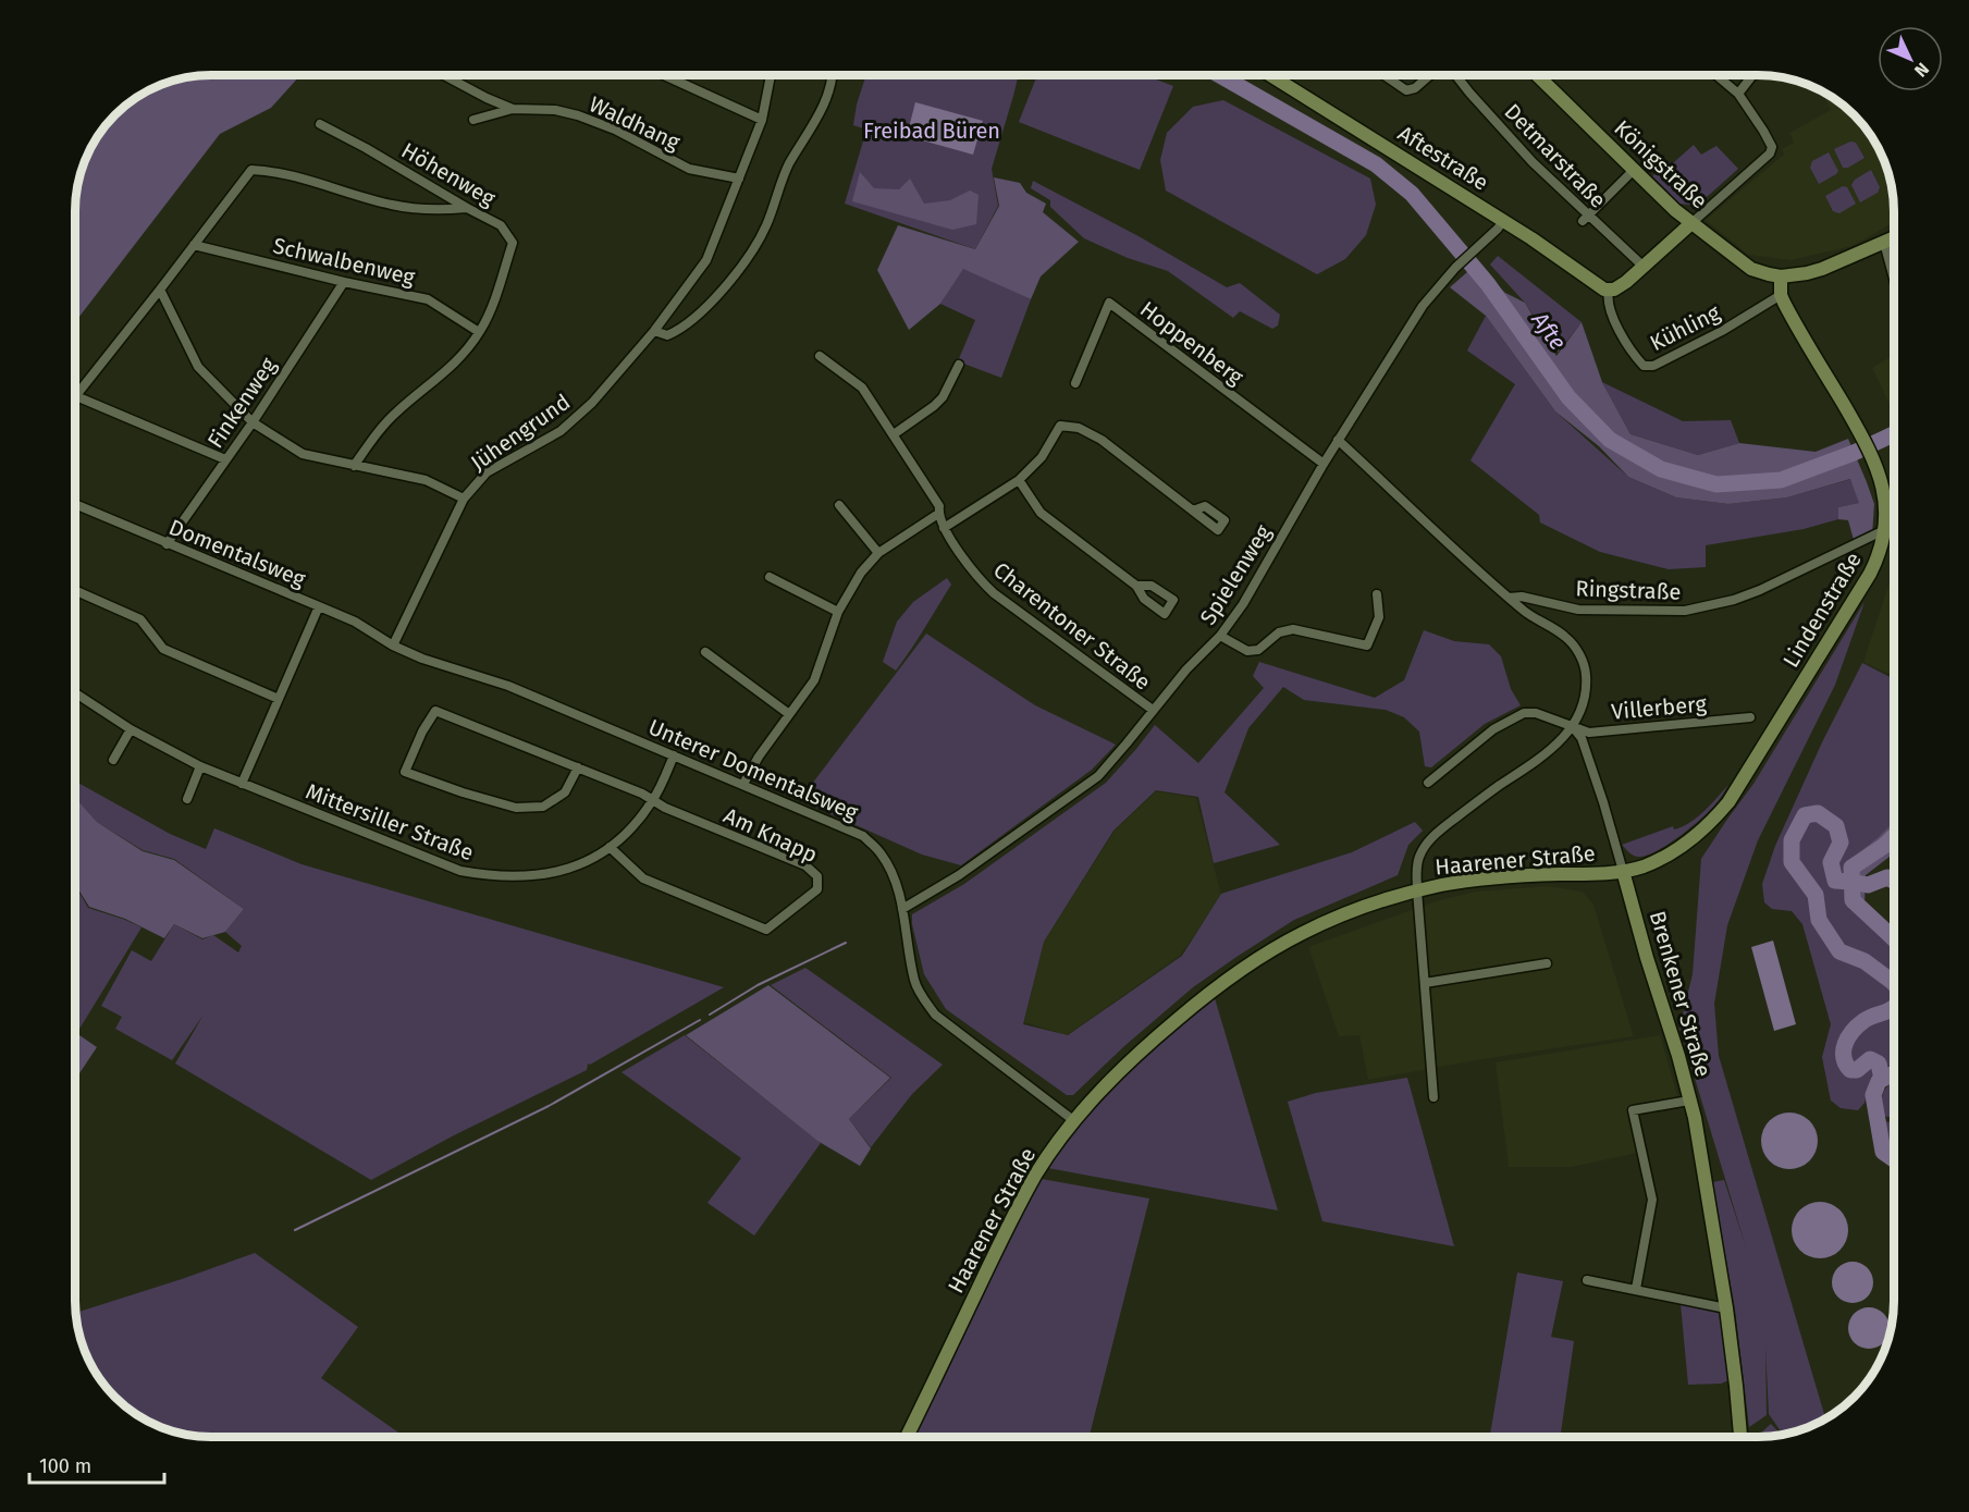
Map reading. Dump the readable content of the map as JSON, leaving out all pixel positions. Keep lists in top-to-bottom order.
{
  "streets": {
    "main road": [
      "Aftestraße",
      "Königstraße",
      "Lindenstraße",
      "Haarener Straße",
      "Brenkener Straße"
    ],
    "street": [
      "Waldhang",
      "Detmarstraße",
      "Höhenweg",
      "Schwalbenweg",
      "Kühling",
      "Hoppenberg",
      "Finkenweg",
      "Jühengrund",
      "Domentalsweg",
      "Spielenweg",
      "Ringstraße",
      "Charentoner Straße",
      "Villerberg",
      "Unterer Domentalsweg",
      "Mittersiller Straße",
      "Am Knapp"
    ]
  },
  "crossings": [
    ["Waldhang", "Jühengrund"],
    ["Aftestraße", "Kühling"],
    ["Aftestraße", "Spielenweg"],
    ["Königstraße", "Lindenstraße"],
    ["Höhenweg", "Schwalbenweg"],
    ["Schwalbenweg", "Finkenweg"],
    ["Kühling", "Lindenstraße"],
    ["Hoppenberg", "Spielenweg"],
    ["Finkenweg", "Domentalsweg"],
    ["Jühengrund", "Domentalsweg"],
    ["Jühengrund", "Unterer Domentalsweg"],
    ["Domentalsweg", "Unterer Domentalsweg"],
    ["Spielenweg", "Charentoner Straße"],
    ["Spielenweg", "Unterer Domentalsweg"],
    ["Ringstraße", "Lindenstraße"],
    ["Lindenstraße", "Haarener Straße"],
    ["Lindenstraße", "Brenkener Straße"],
    ["Villerberg", "Brenkener Straße"],
    ["Unterer Domentalsweg", "Mittersiller Straße"],
    ["Unterer Domentalsweg", "Haarener Straße"],
    ["Mittersiller Straße", "Am Knapp"],
    ["Haarener Straße", "Brenkener Straße"]
  ],
  "water": ["Afte"],
  "parks": ["Freibad Büren"],
  "scale_bar": "100 m",
  "north": "bottom right"
}
